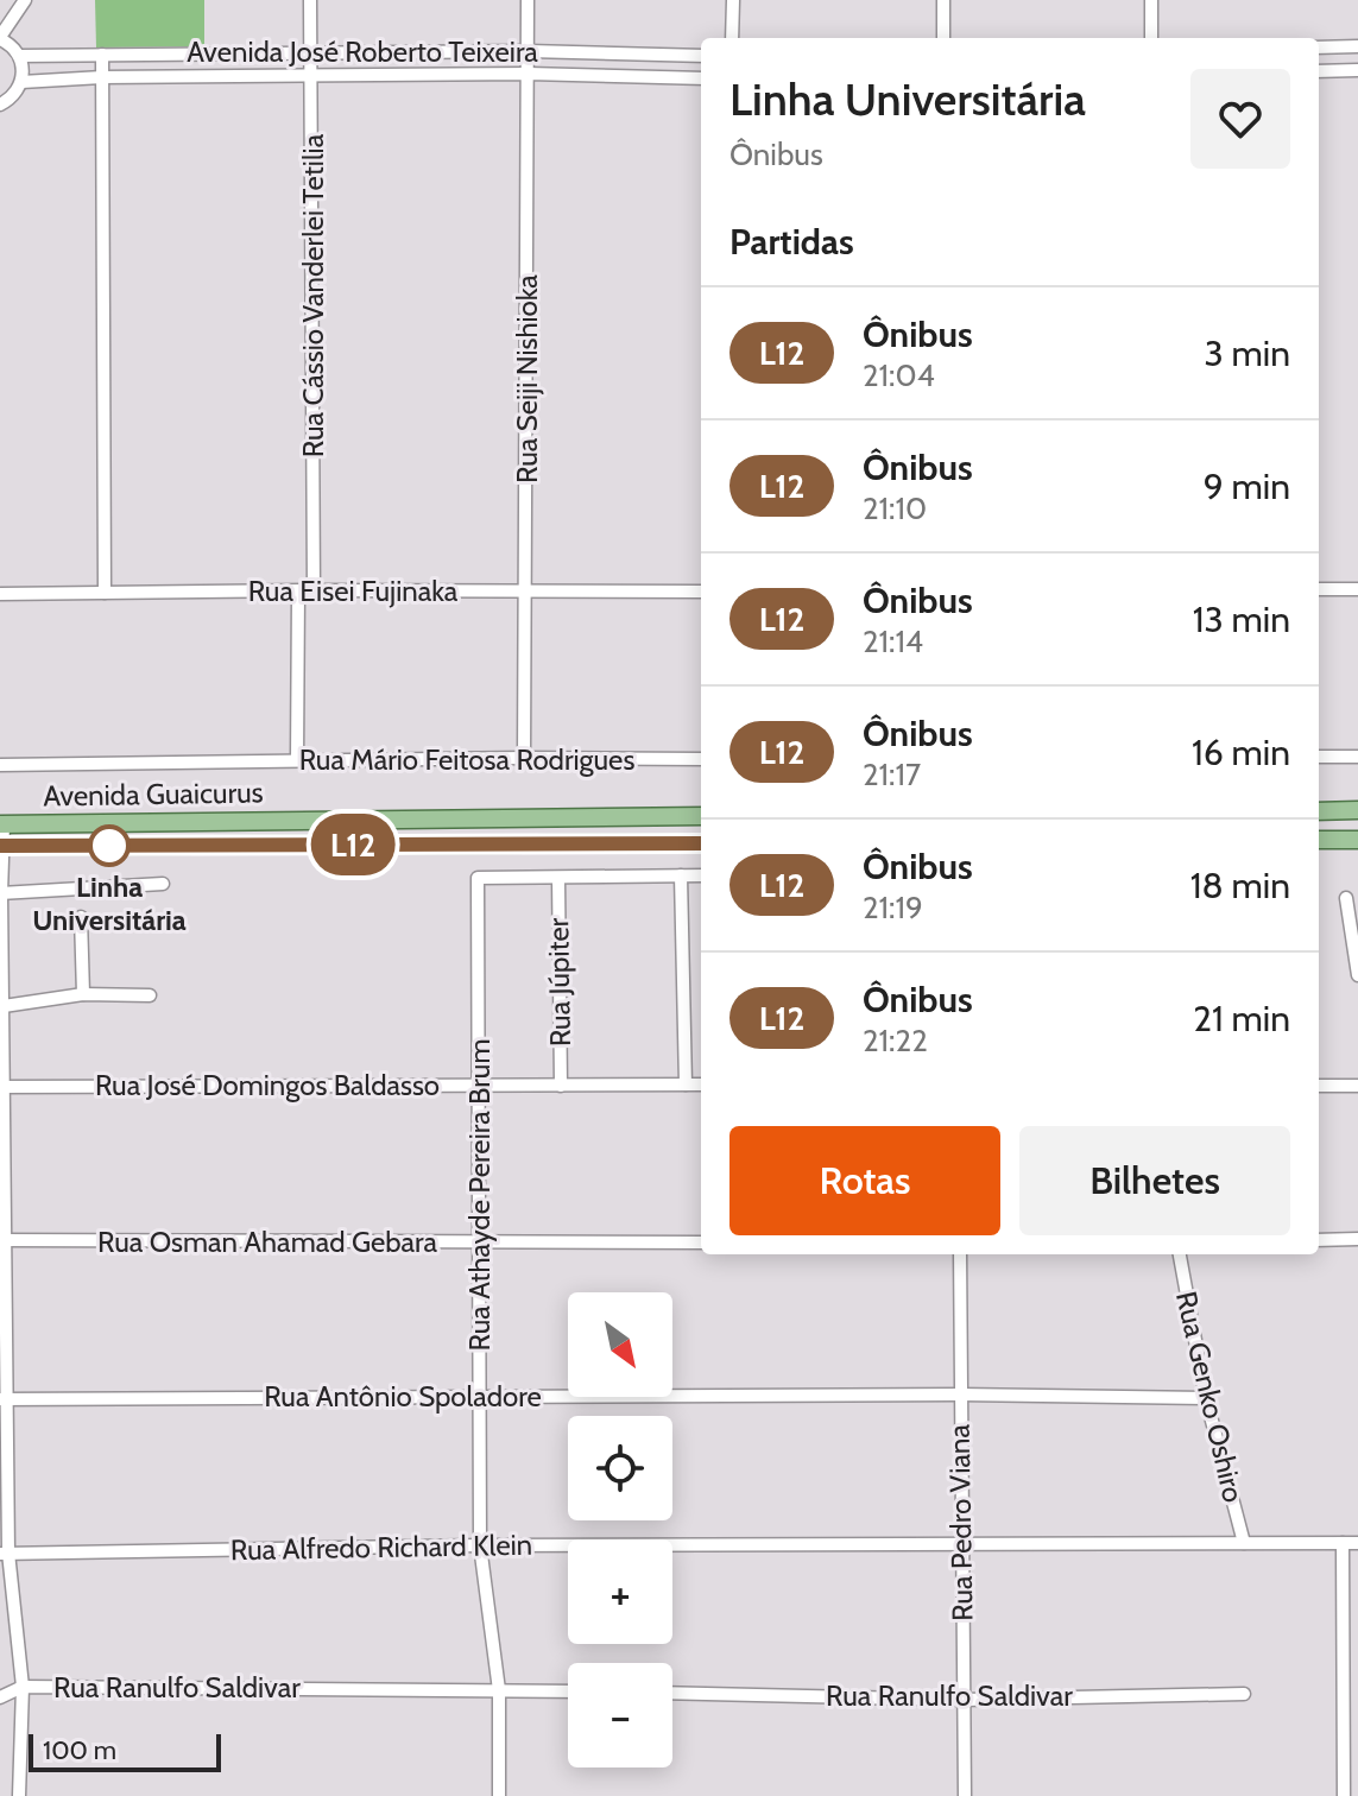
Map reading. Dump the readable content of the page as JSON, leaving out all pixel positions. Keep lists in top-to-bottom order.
{
  "streets": {
    "main road": ["Avenida Guaicurus"],
    "street": [
      "Avenida José Roberto Teixeira",
      "Rua Cássio Vanderlei Tetilia",
      "Rua Seiji Nishioka",
      "Rua Eisei Fujinaka",
      "Rua Mário Feitosa Rodrigues",
      "Rua Júpiter",
      "Rua José Domingos Baldasso",
      "Rua Athayde Pereira Brum",
      "Rua Osman Ahamad Gebara",
      "Rua Antônio Spoladore",
      "Rua Genko Oshiro",
      "Rua Pedro Viana",
      "Rua Alfredo Richard Klein",
      "Rua Ranulfo Saldivar"
    ]
  },
  "crossings": [
    ["Avenida José Roberto Teixeira", "Rua Cássio Vanderlei Tetilia"],
    ["Avenida José Roberto Teixeira", "Rua Seiji Nishioka"],
    ["Rua Cássio Vanderlei Tetilia", "Rua Eisei Fujinaka"],
    ["Rua Seiji Nishioka", "Rua Eisei Fujinaka"],
    ["Rua Seiji Nishioka", "Rua Mário Feitosa Rodrigues"],
    ["Rua Júpiter", "Rua José Domingos Baldasso"],
    ["Rua Júpiter", "Rua Athayde Pereira Brum"],
    ["Rua José Domingos Baldasso", "Rua Athayde Pereira Brum"],
    ["Rua Athayde Pereira Brum", "Rua Osman Ahamad Gebara"],
    ["Rua Athayde Pereira Brum", "Rua Antônio Spoladore"],
    ["Rua Athayde Pereira Brum", "Rua Alfredo Richard Klein"],
    ["Rua Athayde Pereira Brum", "Rua Ranulfo Saldivar"],
    ["Rua Antônio Spoladore", "Rua Genko Oshiro"],
    ["Rua Antônio Spoladore", "Rua Pedro Viana"],
    ["Rua Genko Oshiro", "Rua Alfredo Richard Klein"],
    ["Rua Pedro Viana", "Rua Alfredo Richard Klein"],
    ["Rua Pedro Viana", "Rua Ranulfo Saldivar"]
  ],
  "places": ["Linha Universitária"],
  "lines": ["bus line L12"],
  "scale_bar": "100 m",
  "north": "bottom right",
  "page": {
    "on_map": "L12",
    "heading": [
      ["Linha Universitária", "Ônibus"],
      "Partidas"
    ],
    "list": [
      {
        "mark": "L12",
        "name": "Ônibus",
        "note": "21:04",
        "value": "3 min"
      },
      {
        "mark": "L12",
        "name": "Ônibus",
        "note": "21:10",
        "value": "9 min"
      },
      {
        "mark": "L12",
        "name": "Ônibus",
        "note": "21:14",
        "value": "13 min"
      },
      {
        "mark": "L12",
        "name": "Ônibus",
        "note": "21:17",
        "value": "16 min"
      },
      {
        "mark": "L12",
        "name": "Ônibus",
        "note": "21:19",
        "value": "18 min"
      },
      {
        "mark": "L12",
        "name": "Ônibus",
        "note": "21:22",
        "value": "21 min"
      }
    ],
    "buttons": ["Rotas", "Bilhetes"],
    "map_buttons": ["+", "−"],
    "scale": "100 m"
  }
}
